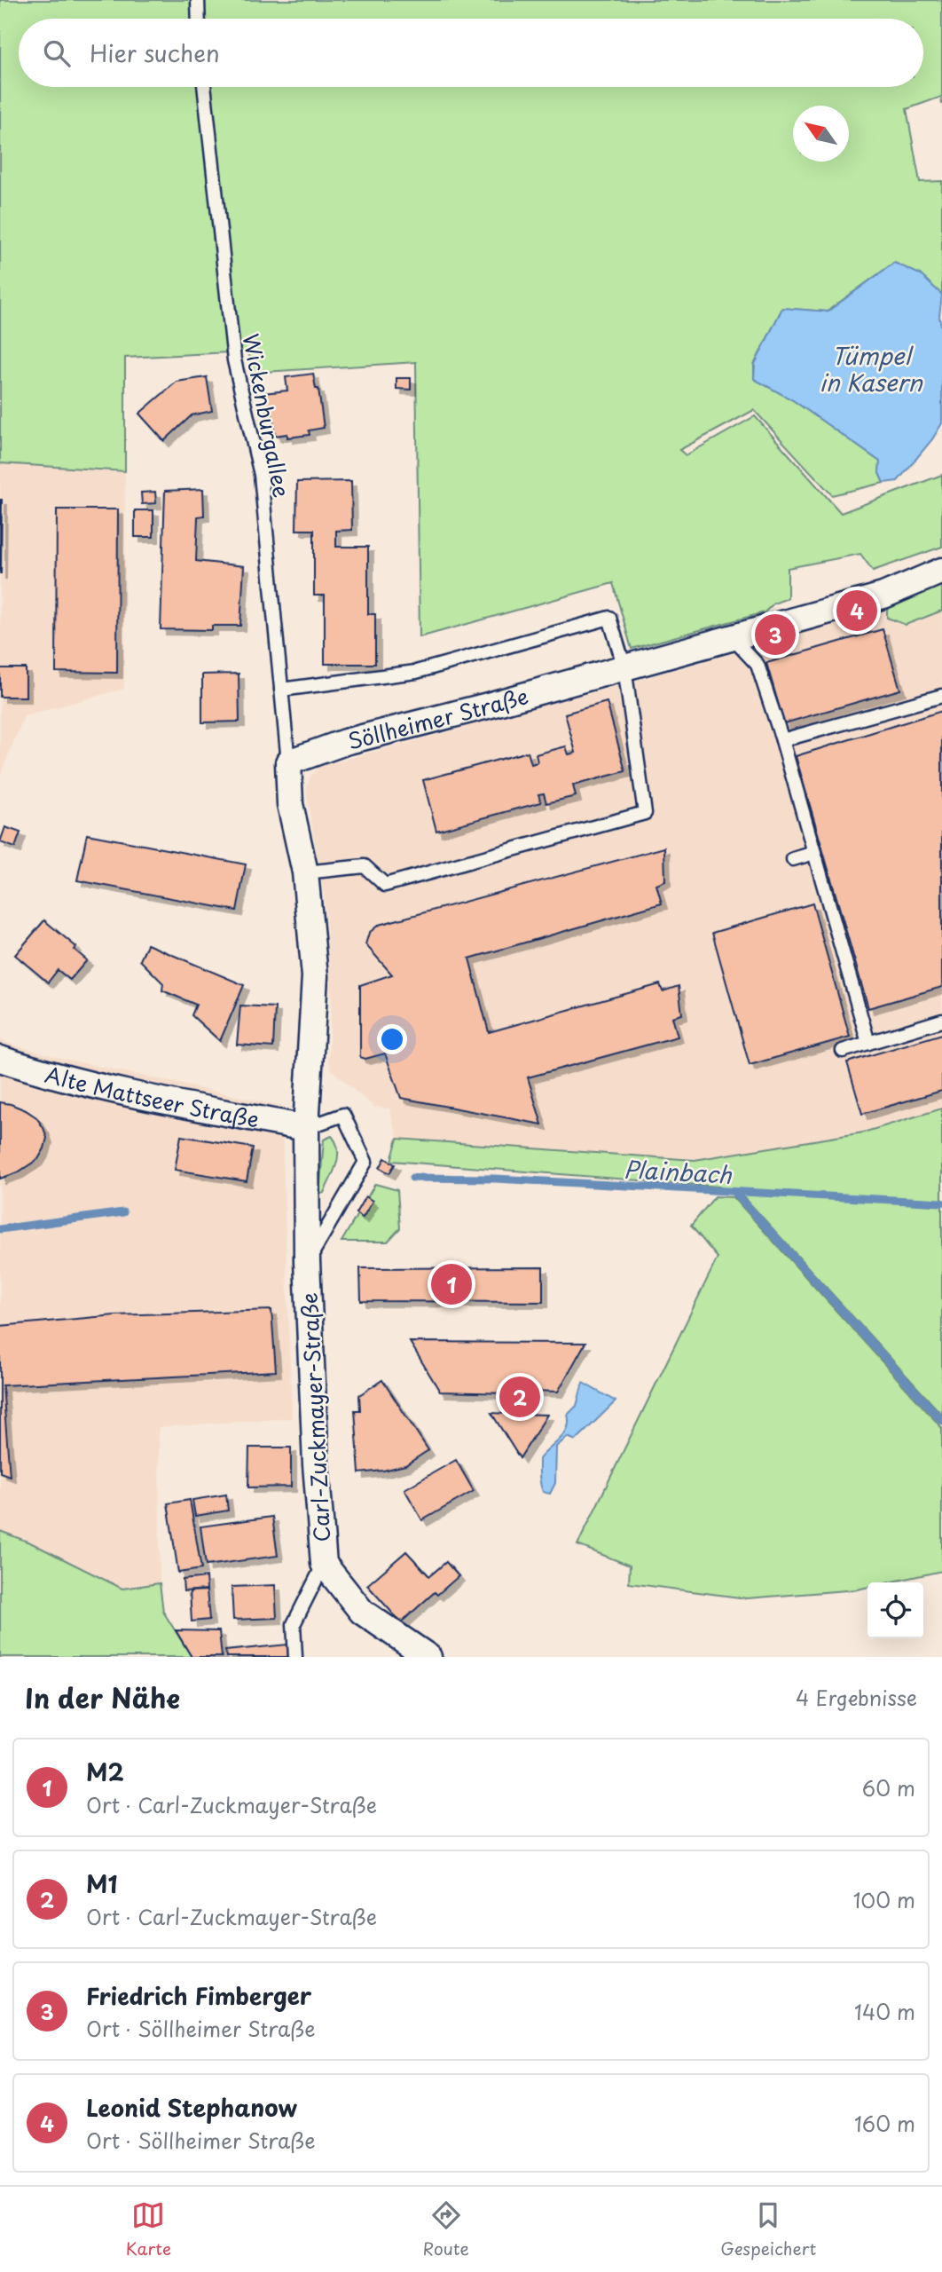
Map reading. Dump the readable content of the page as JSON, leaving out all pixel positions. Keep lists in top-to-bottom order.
{
  "streets": {
    "street": ["Söllheimer Straße", "Alte Mattseer Straße", "Carl-Zuckmayer-Straße"],
    "lane": ["Wickenburgallee"]
  },
  "crossings": [
    ["Wickenburgallee", "Söllheimer Straße"],
    ["Alte Mattseer Straße", "Carl-Zuckmayer-Straße"]
  ],
  "water": ["Tümpel in Kasern", "Plainbach"],
  "north": "top left",
  "page": {
    "search": "Hier suchen",
    "pins": [
      "4",
      "3",
      "1",
      "2"
    ],
    "heading": ["In der Nähe", "4 Ergebnisse"],
    "list": [
      {
        "mark": "1",
        "name": "M2",
        "note": "Ort · Carl-Zuckmayer-Straße",
        "value": "60 m"
      },
      {
        "mark": "2",
        "name": "M1",
        "note": "Ort · Carl-Zuckmayer-Straße",
        "value": "100 m"
      },
      {
        "mark": "3",
        "name": "Friedrich Fimberger",
        "note": "Ort · Söllheimer Straße",
        "value": "140 m"
      },
      {
        "mark": "4",
        "name": "Leonid Stephanow",
        "note": "Ort · Söllheimer Straße",
        "value": "160 m"
      }
    ],
    "nav": ["Karte", "Route", "Gespeichert"]
  }
}
